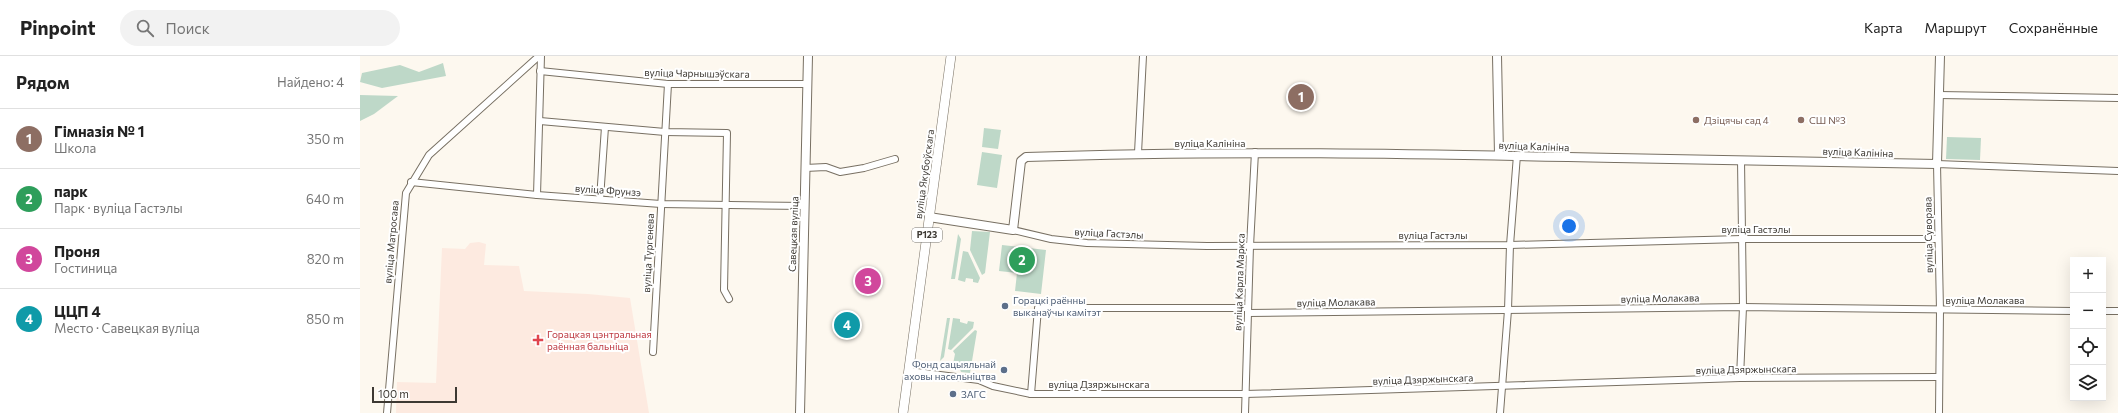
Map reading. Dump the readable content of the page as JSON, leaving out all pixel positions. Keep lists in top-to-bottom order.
{
  "streets": {
    "main road": [
      "вуліца Калініна",
      "вуліца Якубоўскага",
      "вуліца Гастэлы",
      "Савецкая вуліца",
      "Р123",
      "вуліца Суворава"
    ],
    "street": [
      "вуліца Чарнышэўскага",
      "вуліца Фрунзэ",
      "вуліца Матросава",
      "вуліца Тургенева",
      "вуліца Карла Маркса",
      "вуліца Молакава",
      "вуліца Дзяржынскага"
    ]
  },
  "crossings": [
    ["вуліца Чарнышэўскага", "Савецкая вуліца"],
    ["вуліца Чарнышэўскага", "вуліца Матросава"],
    ["вуліца Чарнышэўскага", "вуліца Тургенева"],
    ["вуліца Калініна", "вуліца Гастэлы"],
    ["вуліца Калініна", "вуліца Суворава"],
    ["вуліца Калініна", "вуліца Карла Маркса"],
    ["вуліца Якубоўскага", "вуліца Гастэлы"],
    ["вуліца Якубоўскага", "вуліца Дзяржынскага"],
    ["вуліца Фрунзэ", "Савецкая вуліца"],
    ["вуліца Фрунзэ", "вуліца Матросава"],
    ["вуліца Фрунзэ", "вуліца Тургенева"],
    ["вуліца Гастэлы", "вуліца Суворава"],
    ["вуліца Гастэлы", "вуліца Карла Маркса"],
    ["вуліца Суворава", "вуліца Молакава"],
    ["вуліца Суворава", "вуліца Дзяржынскага"],
    ["вуліца Карла Маркса", "вуліца Молакава"],
    ["вуліца Карла Маркса", "вуліца Дзяржынскага"],
    ["вуліца Молакава", "вуліца Дзяржынскага"]
  ],
  "places": {
    "other": [
      "Дзіцячы сад 4",
      "СШ №3",
      "Горацкі раённы выканаўчы камітэт",
      "Фонд сацыяльнай аховы насельніцтва",
      "ЗАГС"
    ],
    "health": ["Горацкая цэнтральная раённая бальніца"]
  },
  "scale_bar": "100 m",
  "page": {
    "header": "Pinpoint",
    "search": "Поиск",
    "nav": ["Карта", "Маршрут", "Сохранённые"],
    "heading": ["Рядом", "Найдено: 4"],
    "pins": [
      "1",
      "2",
      "3",
      "4"
    ],
    "list": [
      {
        "mark": "1",
        "name": "Гімназія № 1",
        "note": "Школа",
        "value": "350 m"
      },
      {
        "mark": "2",
        "name": "парк",
        "note": "Парк · вуліца Гастэлы",
        "value": "640 m"
      },
      {
        "mark": "3",
        "name": "Проня",
        "note": "Гостиница",
        "value": "820 m"
      },
      {
        "mark": "4",
        "name": "ЦЦП 4",
        "note": "Место · Савецкая вуліца",
        "value": "850 m"
      }
    ],
    "map_buttons": ["+", "−"],
    "scale": "100 m"
  }
}
